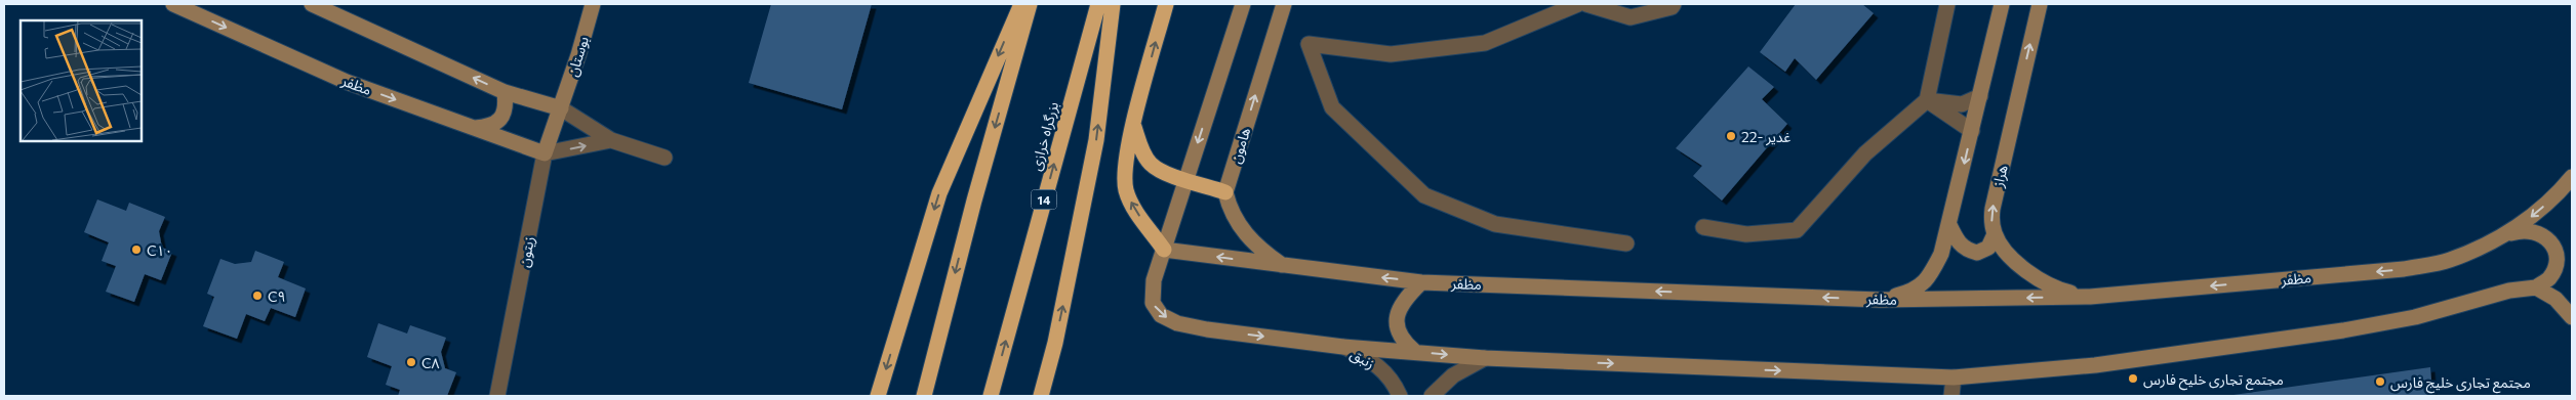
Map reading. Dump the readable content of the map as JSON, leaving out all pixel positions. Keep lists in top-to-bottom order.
{
  "streets": {
    "highway": ["بزرگراه خرازی", "14"],
    "street": [
      "بوستان",
      "مظفر",
      "هامون",
      "هراز",
      "زیتون",
      "زنبق"
    ]
  },
  "crossings": [
    ["بوستان", "زیتون"],
    ["مظفر", "هراز"],
    ["مظفر", "زیتون"]
  ],
  "places": [
    "22- غدیر",
    "C۱۰",
    "C۹",
    "C۸",
    "مجتمع تجاری خلیح فارس",
    "مجتمع تجاری خلیج فارس"
  ]
}
